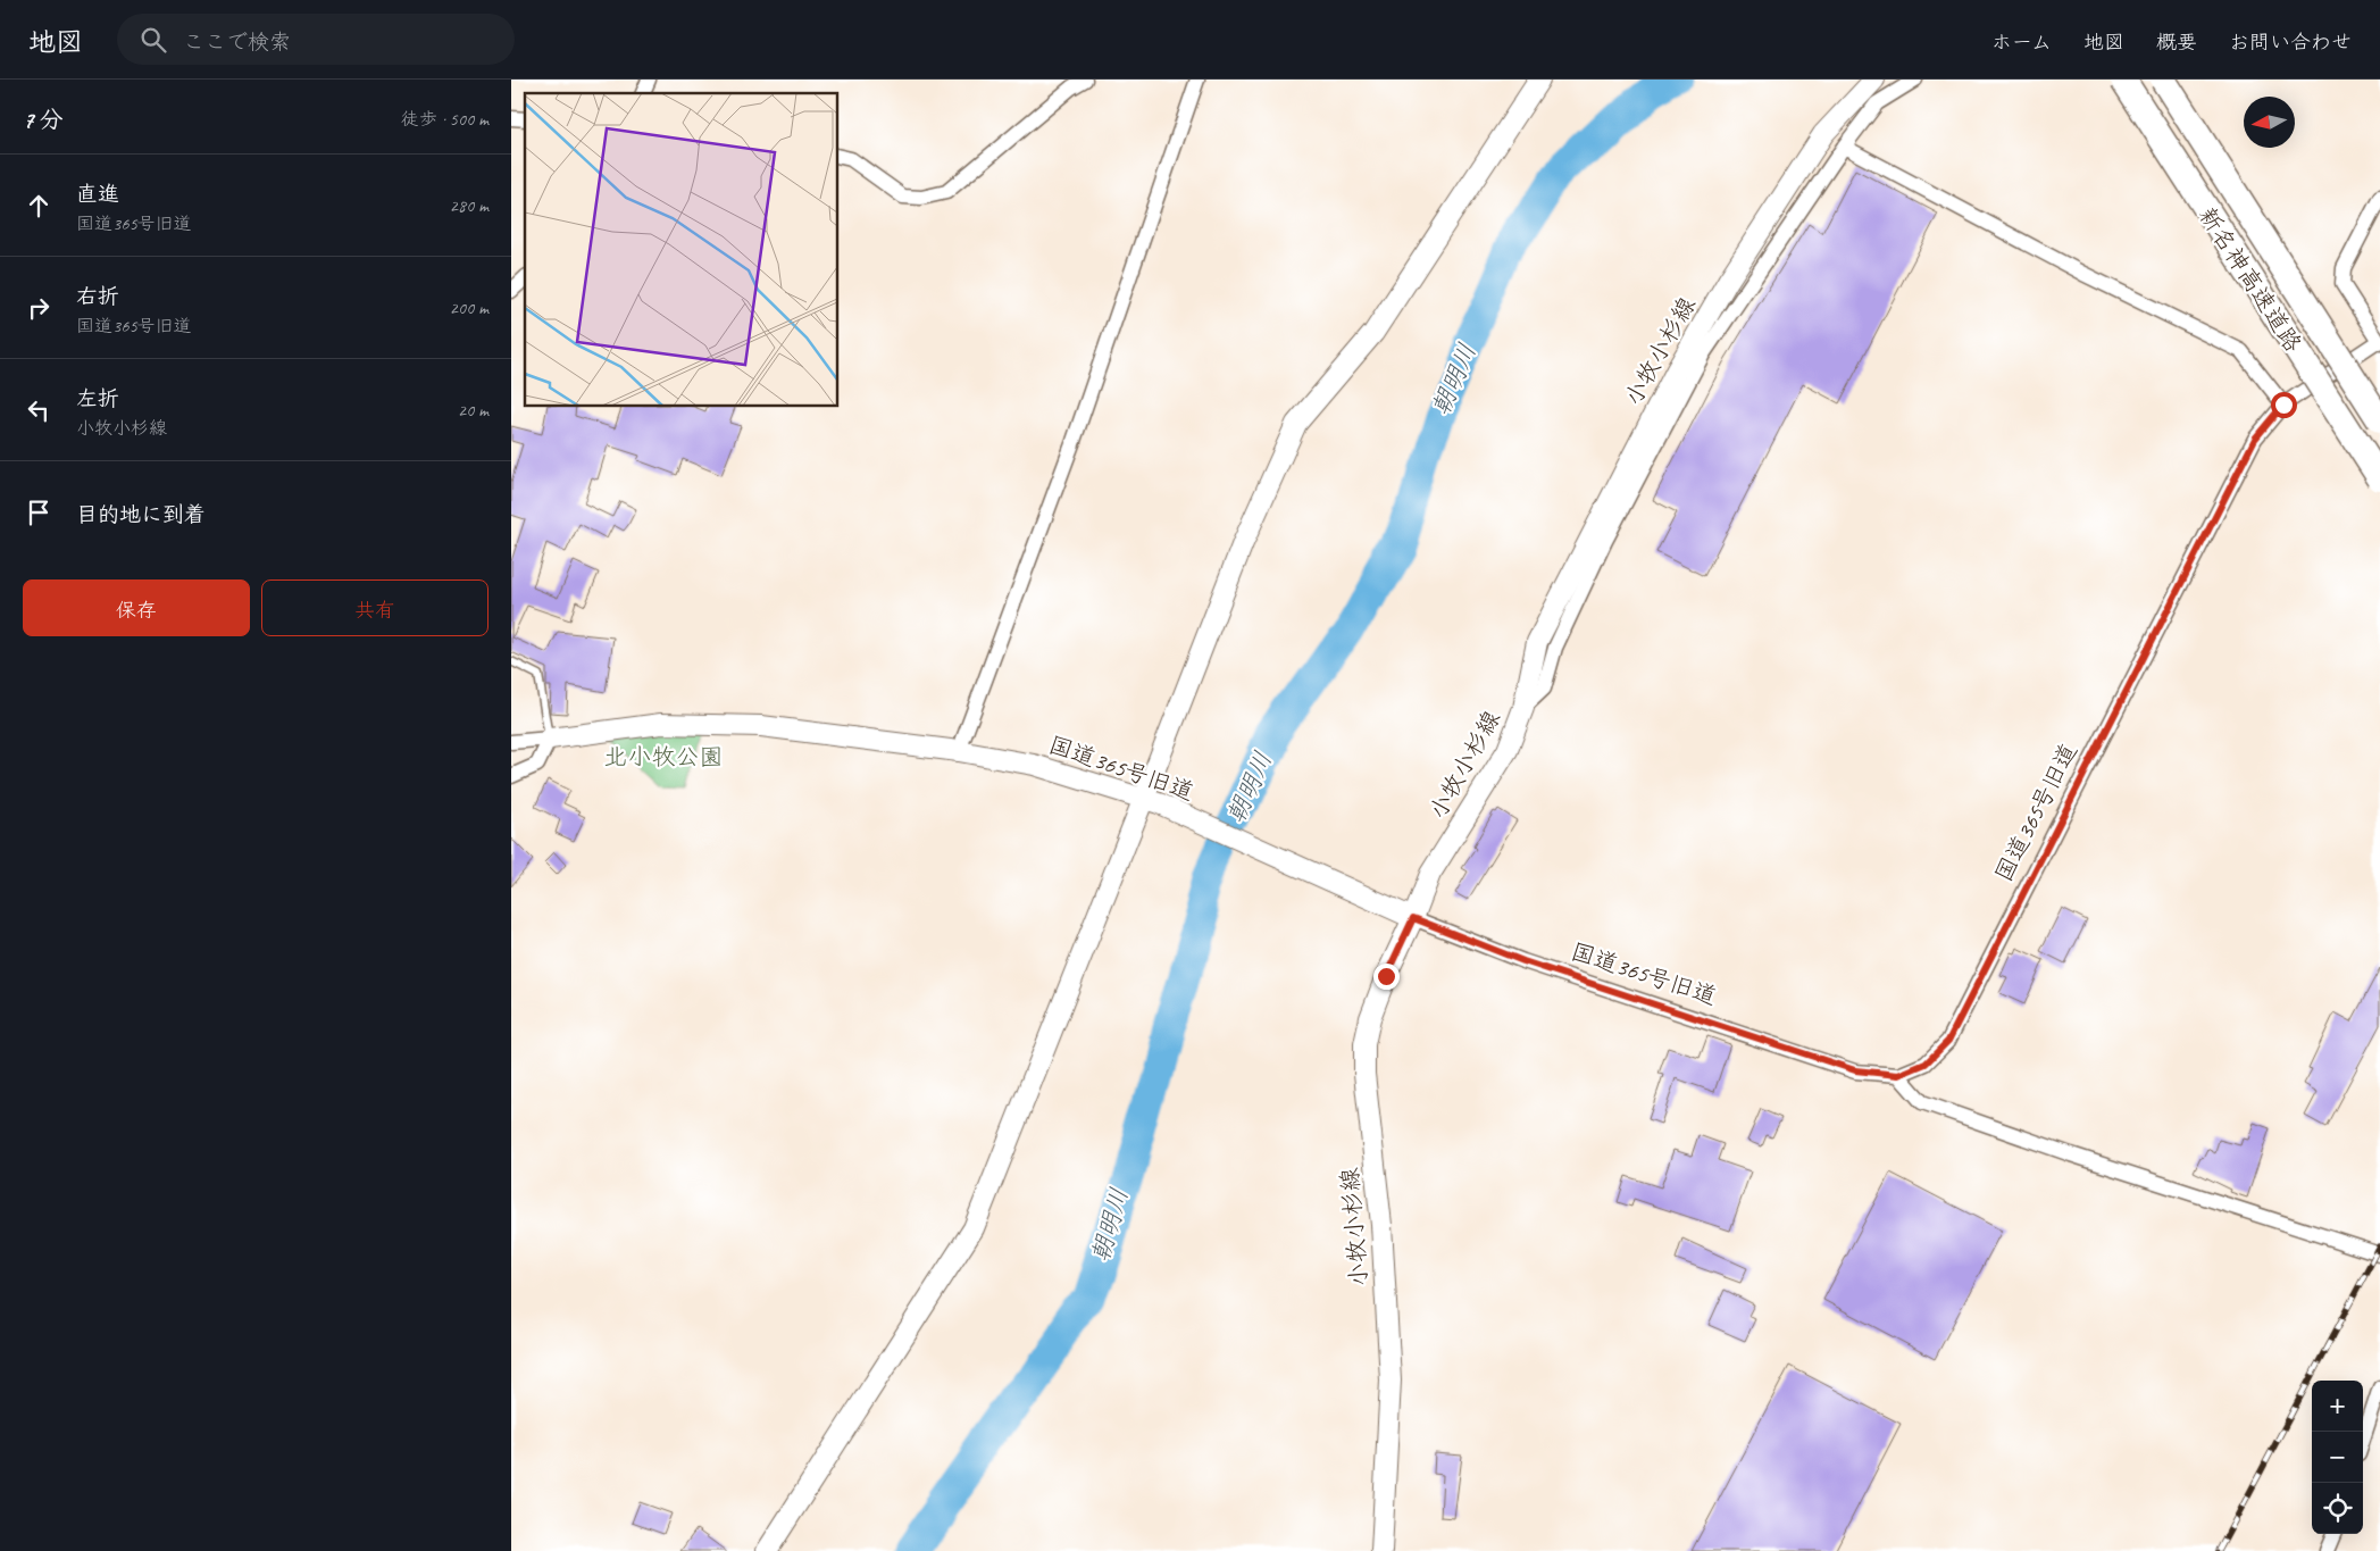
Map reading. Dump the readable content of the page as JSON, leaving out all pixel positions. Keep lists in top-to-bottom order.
{
  "streets": {
    "highway": ["新名神高速道路"],
    "street": ["小牧小杉線", "国道365号旧道"]
  },
  "crossings": [
    ["小牧小杉線", "国道365号旧道"]
  ],
  "water": ["朝明川"],
  "parks": ["北小牧公園"],
  "north": "left",
  "page": {
    "header": "地図",
    "search": "ここで検索",
    "nav": [
      "ホーム",
      "地図",
      "概要",
      "お問い合わせ"
    ],
    "heading": ["7 分", "徒歩 · 500 m"],
    "list": [
      ["直進", "国道365号旧道", "280 m"],
      ["右折", "国道365号旧道", "200 m"],
      ["左折", "小牧小杉線", "20 m"],
      "目的地に到着"
    ],
    "buttons": ["保存", "共有"],
    "map_buttons": ["+", "−"]
  }
}
